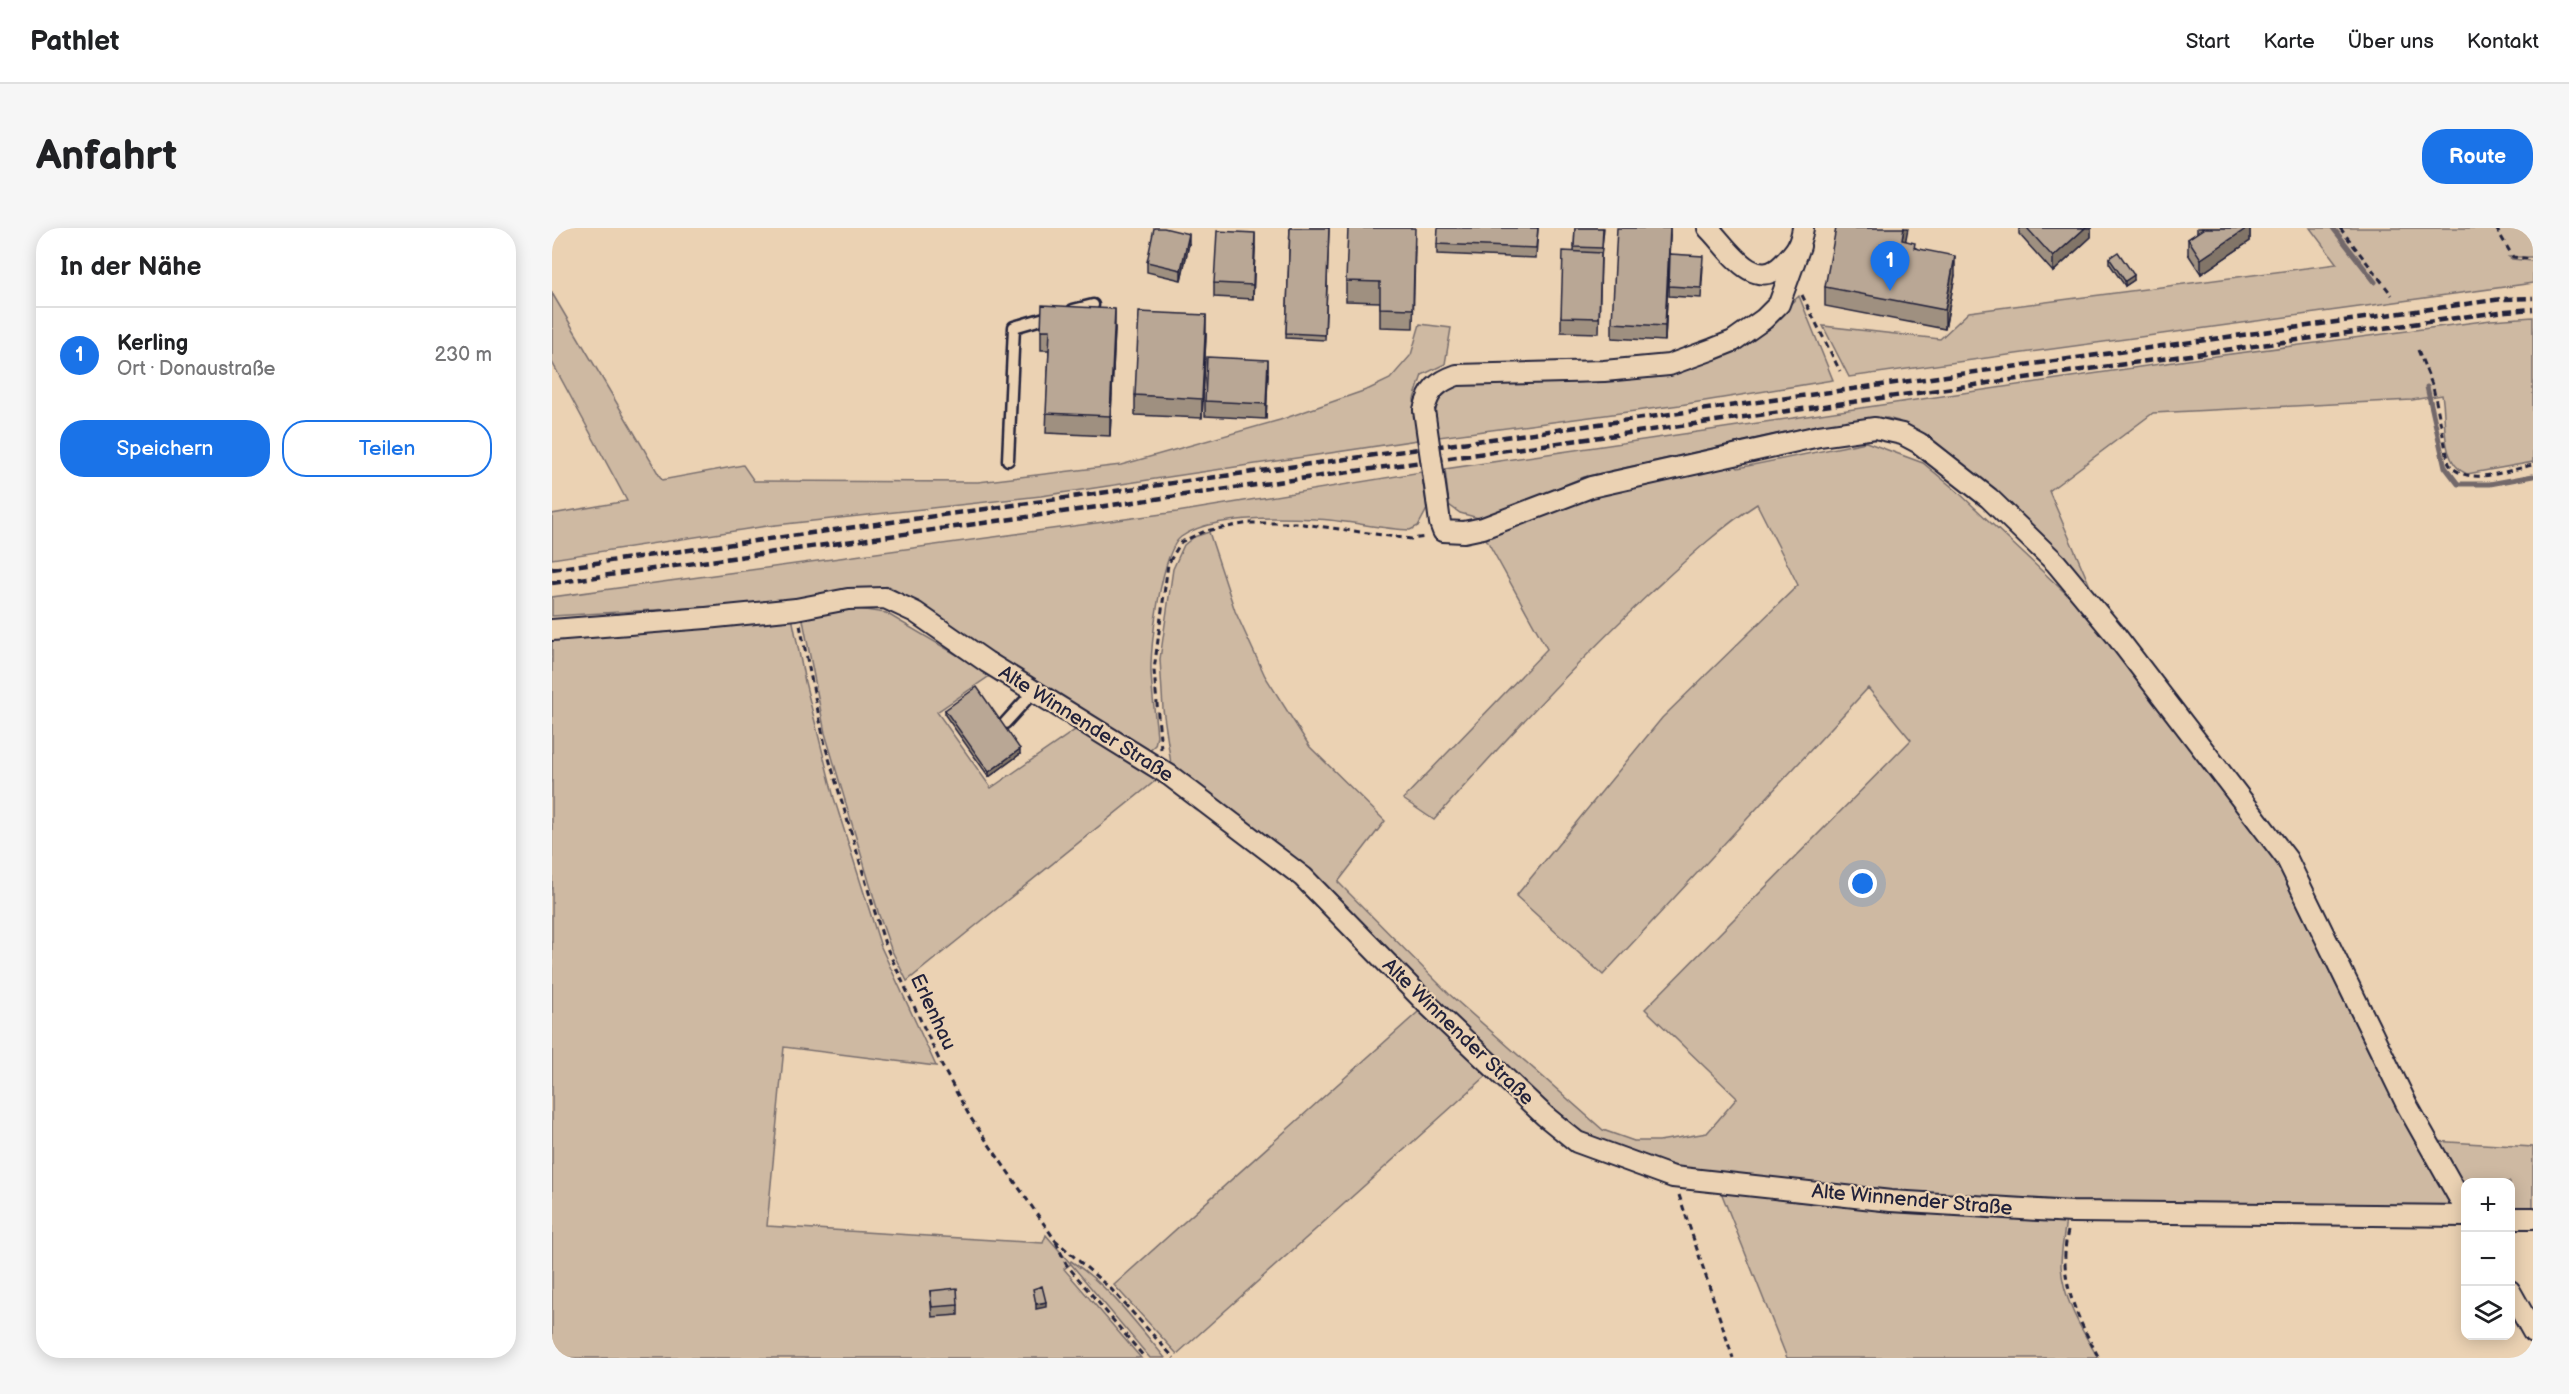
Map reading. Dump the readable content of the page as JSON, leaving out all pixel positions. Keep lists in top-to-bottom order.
{
  "streets": {
    "street": ["Alte Winnender Straße"],
    "path": ["Erlenhau"]
  },
  "crossings": [
    ["Alte Winnender Straße", "Erlenhau"]
  ],
  "page": {
    "header": "Pathlet",
    "nav": [
      "Start",
      "Karte",
      "Über uns",
      "Kontakt"
    ],
    "buttons": [
      "Route",
      ["Speichern", "Teilen"]
    ],
    "title": "Anfahrt",
    "heading": "In der Nähe",
    "pins": "1",
    "list": [
      {
        "mark": "1",
        "name": "Kerling",
        "note": "Ort · Donaustraße",
        "value": "230 m"
      }
    ],
    "map_buttons": ["+", "−"]
  }
}
